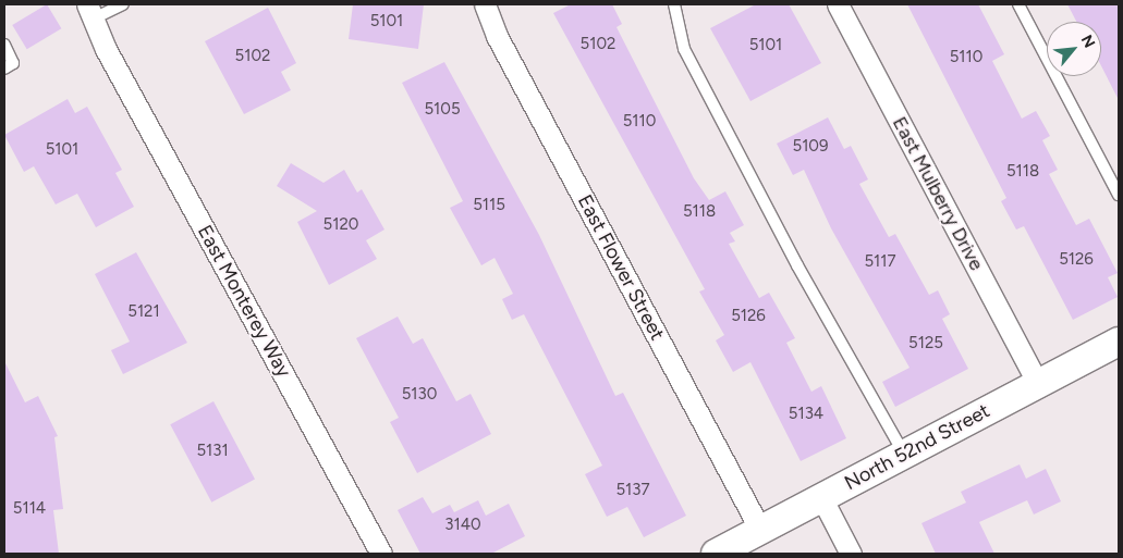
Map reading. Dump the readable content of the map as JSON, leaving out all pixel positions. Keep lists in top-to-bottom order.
{
  "streets": {
    "street": [
      "East Mulberry Drive",
      "East Flower Street",
      "East Monterey Way",
      "North 52nd Street"
    ]
  },
  "crossings": [
    ["East Mulberry Drive", "North 52nd Street"],
    ["East Flower Street", "North 52nd Street"]
  ],
  "house_numbers": [
    "5101",
    "5102",
    "5101",
    "5102",
    "5110",
    "5105",
    "5110",
    "5109",
    "5101",
    "5118",
    "5115",
    "5118",
    "5120",
    "5126",
    "5117",
    "5121",
    "5126",
    "5125",
    "5130",
    "5134",
    "5131",
    "5137",
    "5114",
    "3140"
  ],
  "north": "top right"
}
